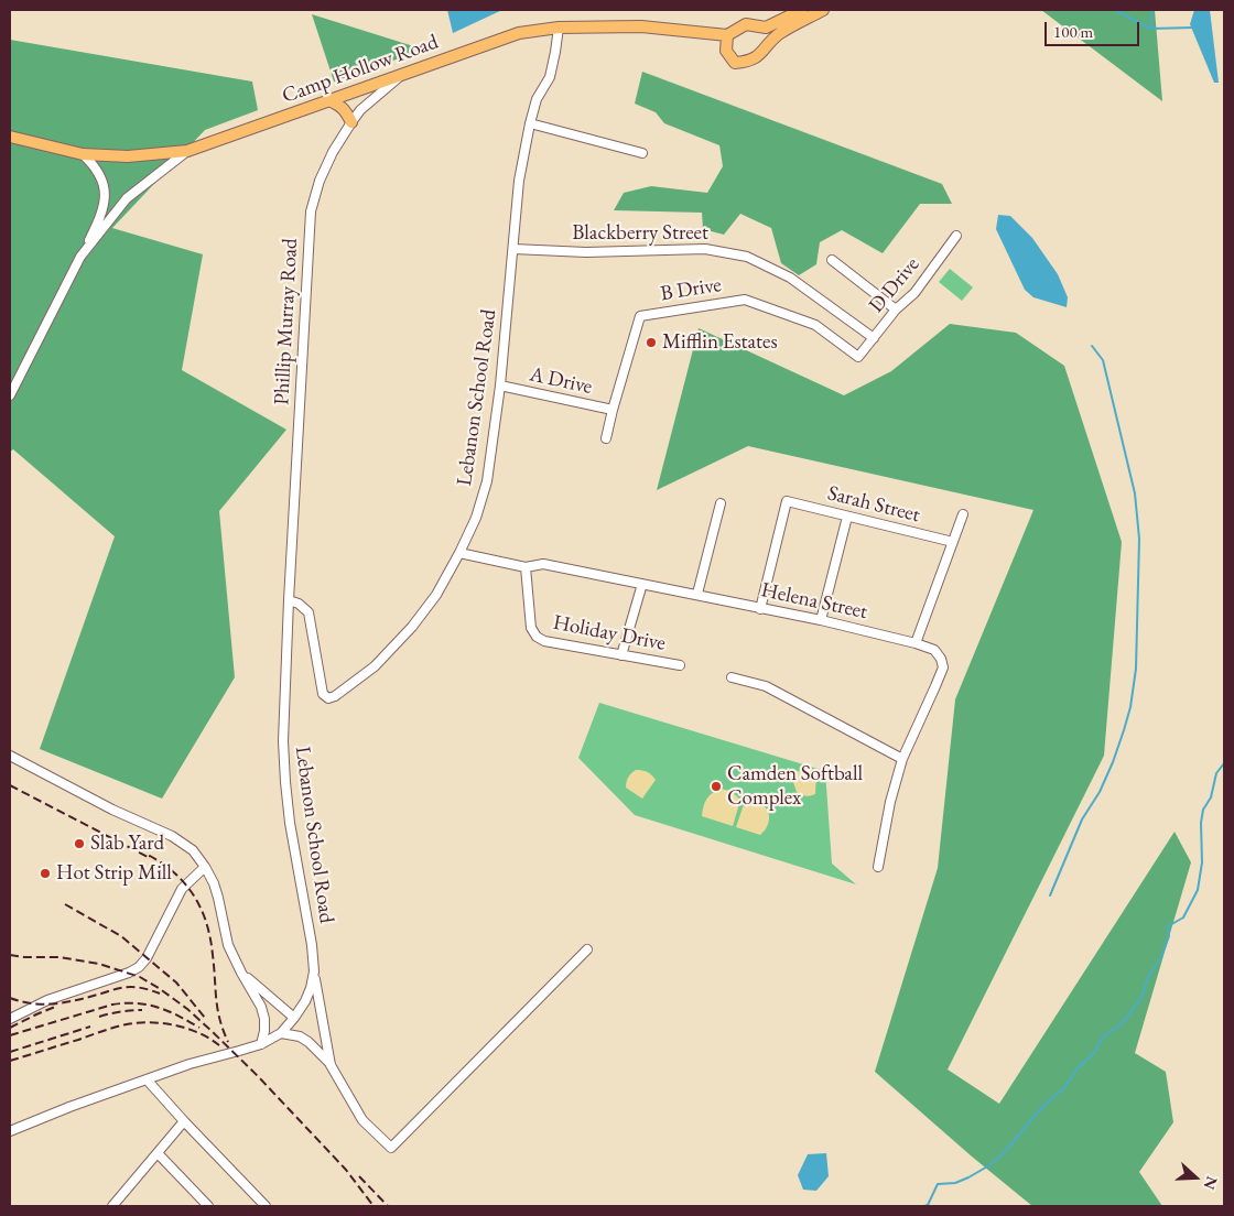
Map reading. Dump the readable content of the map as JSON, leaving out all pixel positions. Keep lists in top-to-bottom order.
{
  "streets": {
    "main road": ["Camp Hollow Road"],
    "street": [
      "Blackberry Street",
      "D Drive",
      "B Drive",
      "Phillip Murray Road",
      "A Drive",
      "Lebanon School Road",
      "Sarah Street",
      "Helena Street",
      "Holiday Drive"
    ]
  },
  "crossings": [
    ["Camp Hollow Road", "Phillip Murray Road"],
    ["Camp Hollow Road", "Lebanon School Road"],
    ["Blackberry Street", "D Drive"],
    ["Blackberry Street", "Lebanon School Road"],
    ["D Drive", "B Drive"],
    ["B Drive", "A Drive"],
    ["Phillip Murray Road", "Lebanon School Road"],
    ["A Drive", "Lebanon School Road"],
    ["Lebanon School Road", "Helena Street"],
    ["Sarah Street", "Helena Street"],
    ["Helena Street", "Holiday Drive"]
  ],
  "places": [
    "Mifflin Estates",
    "Camden Softball Complex",
    "Slab Yard",
    "Hot Strip Mill"
  ],
  "scale_bar": "100 m",
  "north": "right"
}
